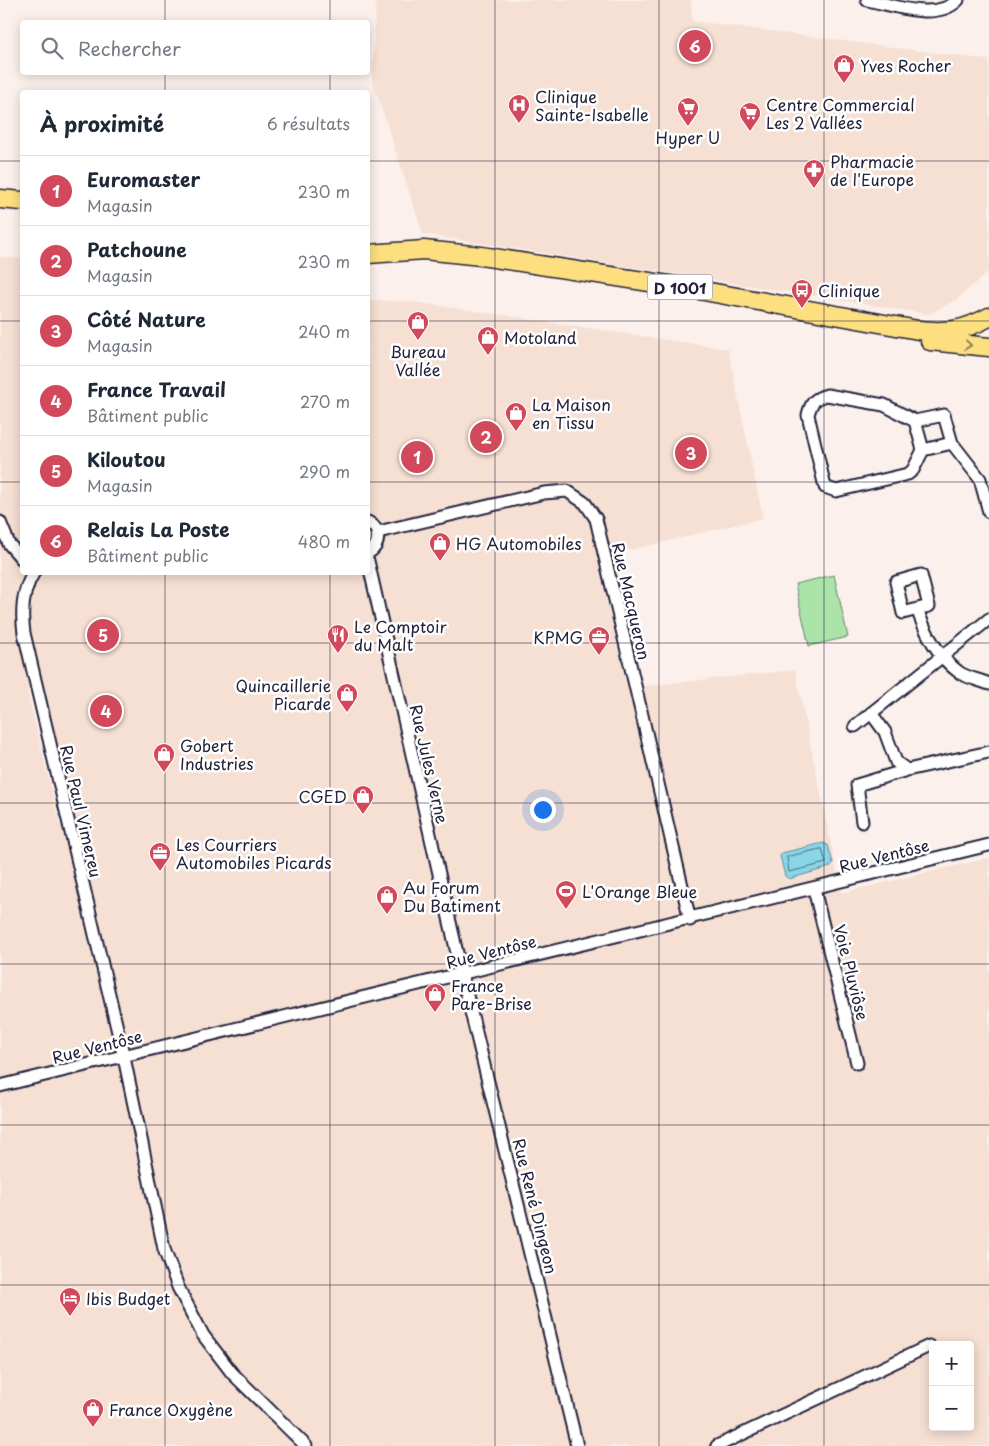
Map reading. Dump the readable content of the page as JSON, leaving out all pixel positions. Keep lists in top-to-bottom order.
{
  "streets": {
    "main road": ["D 1001"],
    "street": [
      "Rue Macqueron",
      "Rue Jules Verne",
      "Rue Paul Vimereu",
      "Rue Ventôse",
      "Voie Pluviôse",
      "Rue René Dingeon"
    ]
  },
  "crossings": [
    ["Rue Macqueron", "Rue Ventôse"],
    ["Rue Jules Verne", "Rue Ventôse"],
    ["Rue Jules Verne", "Rue René Dingeon"],
    ["Rue Paul Vimereu", "Rue Ventôse"],
    ["Rue Ventôse", "Voie Pluviôse"],
    ["Rue Ventôse", "Rue René Dingeon"]
  ],
  "places": {
    "shop": [
      "Yves Rocher",
      "Bureau Vallée",
      "Motoland",
      "La Maison en Tissu",
      "HG Automobiles",
      "Quincaillerie Picarde",
      "Gobert Industries",
      "CGED",
      "Au Forum Du Batiment",
      "France Pare-Brise",
      "France Oxygène"
    ],
    "hospital": ["Clinique Sainte-Isabelle"],
    "supermarket": ["Hyper U", "Centre Commercial Les 2 Vallées"],
    "pharmacy": ["Pharmacie de l'Europe"],
    "bus stop": ["Clinique"],
    "restaurant": ["Le Comptoir du Malt"],
    "office": ["KPMG", "Les Courriers Automobiles Picards"],
    "sports": ["L'Orange Bleue"],
    "hotel": ["Ibis Budget"]
  },
  "page": {
    "search": "Rechercher",
    "pins": [
      "6",
      "2",
      "3",
      "1",
      "5",
      "4"
    ],
    "heading": ["À proximité", "6 résultats"],
    "list": [
      {
        "mark": "1",
        "name": "Euromaster",
        "note": "Magasin",
        "value": "230 m"
      },
      {
        "mark": "2",
        "name": "Patchoune",
        "note": "Magasin",
        "value": "230 m"
      },
      {
        "mark": "3",
        "name": "Côté Nature",
        "note": "Magasin",
        "value": "240 m"
      },
      {
        "mark": "4",
        "name": "France Travail",
        "note": "Bâtiment public",
        "value": "270 m"
      },
      {
        "mark": "5",
        "name": "Kiloutou",
        "note": "Magasin",
        "value": "290 m"
      },
      {
        "mark": "6",
        "name": "Relais La Poste",
        "note": "Bâtiment public",
        "value": "480 m"
      }
    ],
    "map_buttons": ["+", "−"]
  }
}
